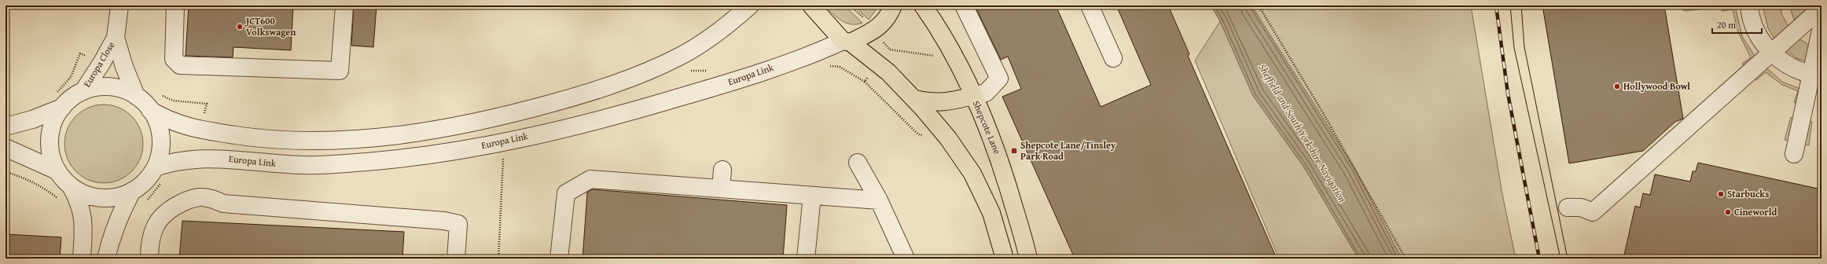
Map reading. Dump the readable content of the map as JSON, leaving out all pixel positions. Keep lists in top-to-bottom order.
{
  "streets": {
    "highway": ["Shepcote Lane"],
    "street": ["Europa Close", "Europa Link"]
  },
  "water": ["Sheffield and South Yorkshire Navigation"],
  "places": {
    "other": [
      "JCT600 Volkswagen",
      "Hollywood Bowl",
      "Starbucks",
      "Cineworld"
    ],
    "transit": ["Shepcote Lane/Tinsley Park Road"]
  },
  "scale_bar": "20 m"
}
